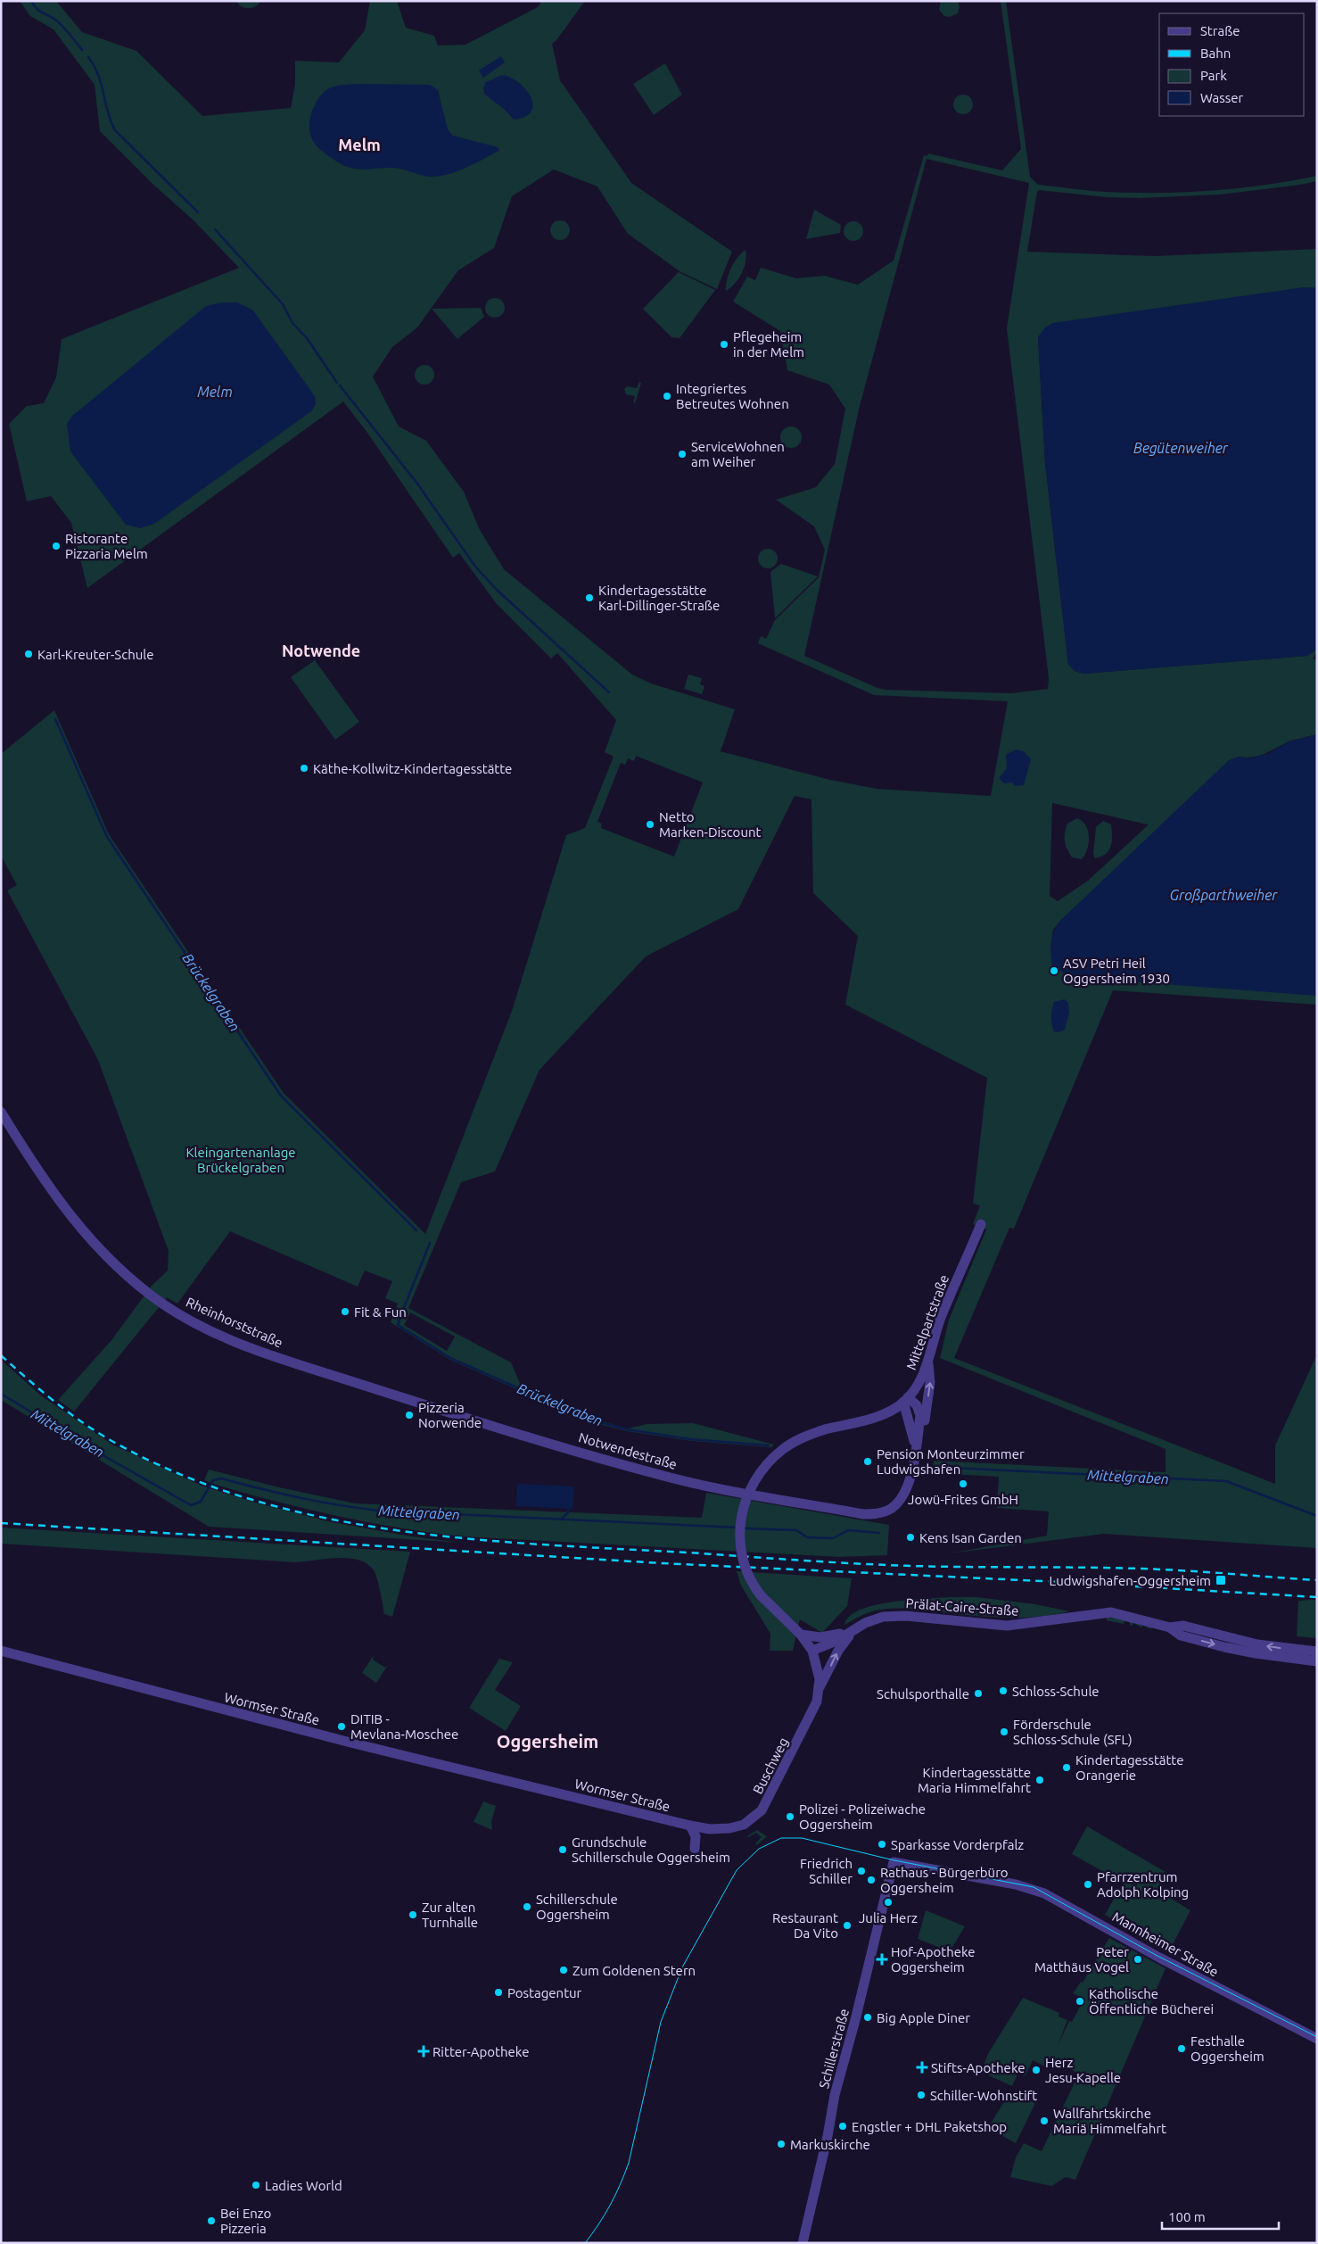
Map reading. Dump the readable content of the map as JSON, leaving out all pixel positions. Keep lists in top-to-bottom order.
{
  "streets": {
    "street": [
      "Rheinhorststraße",
      "Mittelpartstraße",
      "Notwendestraße",
      "Prälat-Caire-Straße",
      "Wormser Straße",
      "Buschweg",
      "Mannheimer Straße",
      "Schillerstraße"
    ]
  },
  "crossings": [
    ["Rheinhorststraße", "Notwendestraße"],
    ["Wormser Straße", "Buschweg"],
    ["Mannheimer Straße", "Schillerstraße"]
  ],
  "districts": ["Melm", "Notwende", "Oggersheim"],
  "water": [
    "Melm",
    "Begütenweiher",
    "Großparthweiher",
    "Brückelgraben",
    "Mittelgraben"
  ],
  "parks": ["Kleingartenanlage Brückelgraben"],
  "places": {
    "other": [
      "Pflegeheim in der Melm",
      "Integriertes Betreutes Wohnen",
      "ServiceWohnen am Weiher",
      "Ristorante Pizzaria Melm",
      "Kindertagesstätte Karl-Dillinger-Straße",
      "Karl-Kreuter-Schule",
      "Käthe-Kollwitz-Kindertagesstätte",
      "Netto Marken-Discount",
      "ASV Petri Heil Oggersheim 1930",
      "Fit & Fun",
      "Pizzeria Norwende",
      "Pension Monteurzimmer Ludwigshafen",
      "Jowü-Frites GmbH",
      "Kens Isan Garden",
      "Schloss-Schule",
      "Schulsporthalle",
      "DITIB - Mevlana-Moschee",
      "Förderschule Schloss-Schule (SFL)",
      "Kindertagesstätte Orangerie",
      "Kindertagesstätte Maria Himmelfahrt",
      "Polizei - Polizeiwache Oggersheim",
      "Sparkasse Vorderpfalz",
      "Grundschule Schillerschule Oggersheim",
      "Friedrich Schiller",
      "Rathaus - Bürgerbüro Oggersheim",
      "Pfarrzentrum Adolph Kolping",
      "Julia Herz",
      "Schillerschule Oggersheim",
      "Zur alten Turnhalle",
      "Restaurant Da Vito",
      "Peter Matthäus Vogel",
      "Zum Goldenen Stern",
      "Postagentur",
      "Katholische Öffentliche Bücherei",
      "Big Apple Diner",
      "Festhalle Oggersheim",
      "Herz Jesu-Kapelle",
      "Schiller-Wohnstift",
      "Wallfahrtskirche Mariä Himmelfahrt",
      "Engstler + DHL Paketshop",
      "Markuskirche",
      "Ladies World",
      "Bei Enzo Pizzeria"
    ],
    "transit": ["Ludwigshafen-Oggersheim"],
    "health": ["Hof-Apotheke Oggersheim", "Ritter-Apotheke", "Stifts-Apotheke"]
  },
  "legend": [
    "Straße",
    "Bahn",
    "Park",
    "Wasser"
  ],
  "scale_bar": "100 m"
}
